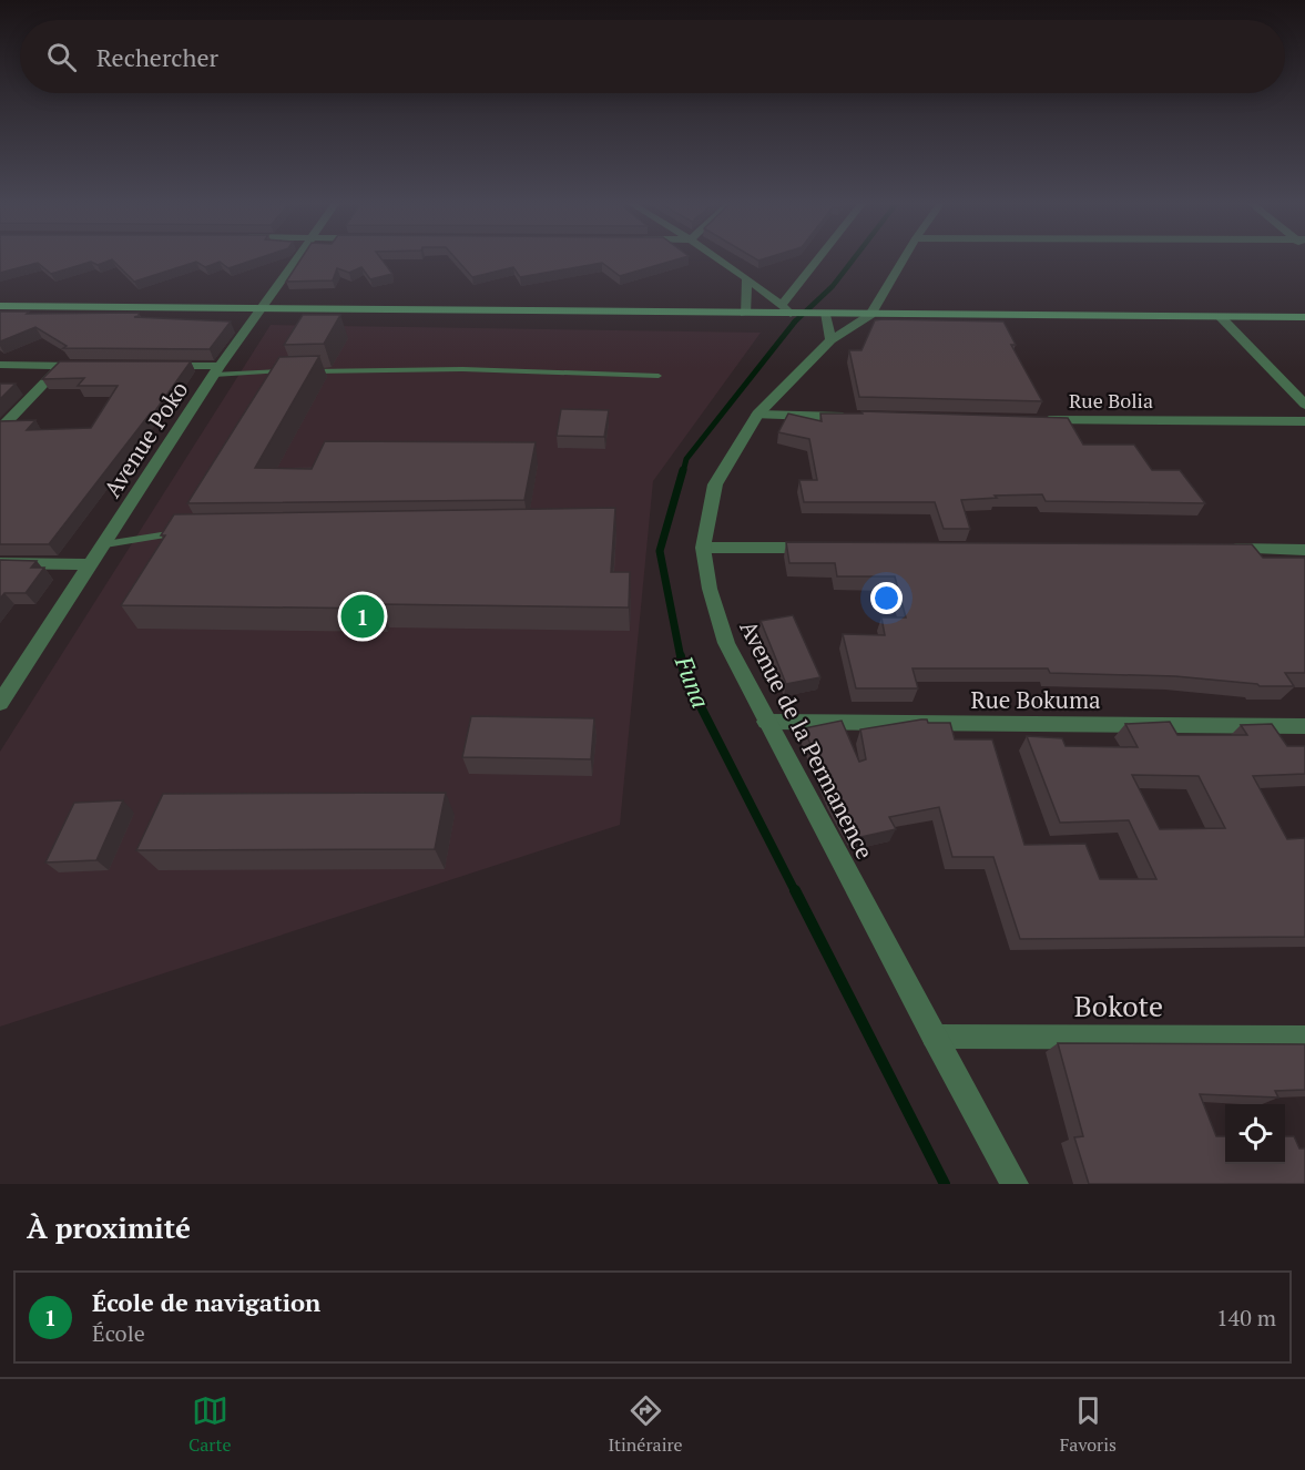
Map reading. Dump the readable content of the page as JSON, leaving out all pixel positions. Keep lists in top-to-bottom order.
{
  "streets": {
    "street": [
      "Rue Bolia",
      "Avenue Poko",
      "Rue Bokuma",
      "Avenue de la Permanence",
      "Bokote"
    ]
  },
  "crossings": [
    ["Rue Bokuma", "Avenue de la Permanence"],
    ["Avenue de la Permanence", "Bokote"]
  ],
  "water": ["Funa"],
  "page": {
    "search": "Rechercher",
    "pins": "1",
    "heading": "À proximité",
    "list": [
      {
        "mark": "1",
        "name": "École de navigation",
        "note": "École",
        "value": "140 m"
      }
    ],
    "nav": ["Carte", "Itinéraire", "Favoris"]
  }
}
